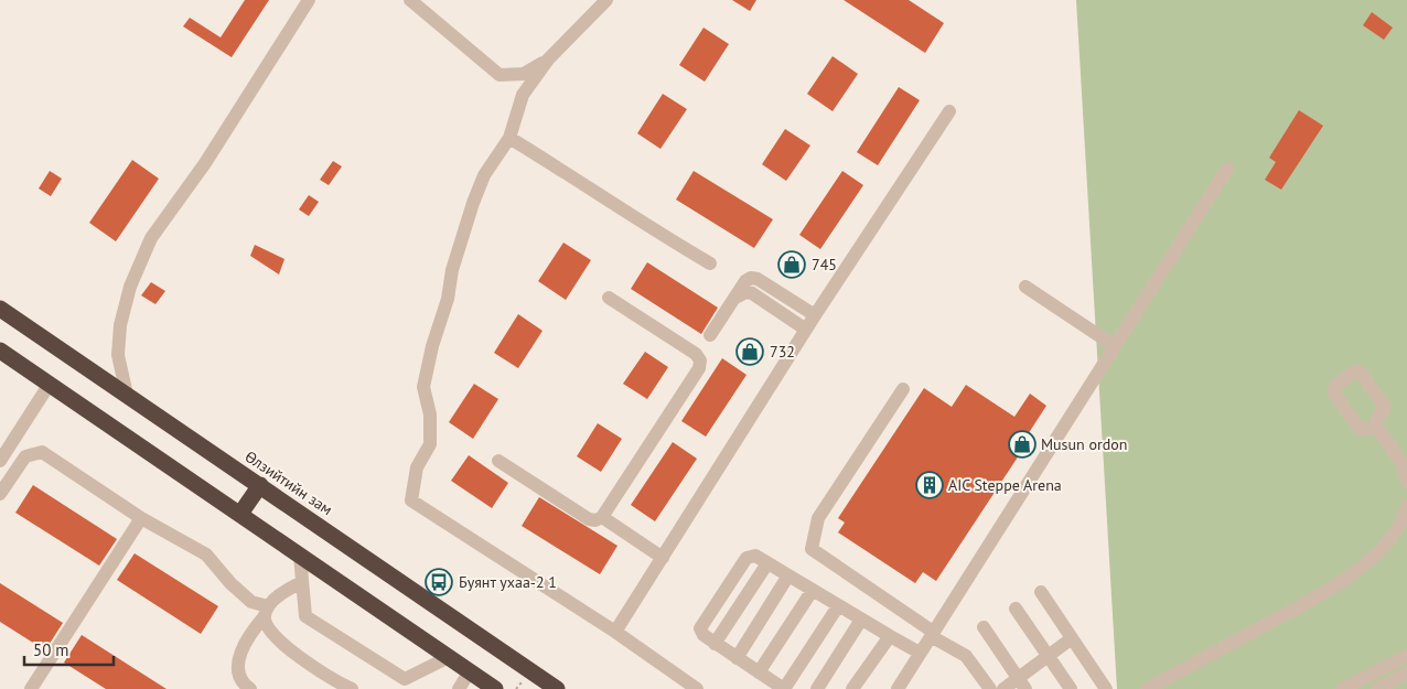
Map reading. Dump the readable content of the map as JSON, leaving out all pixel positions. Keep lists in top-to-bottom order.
{
  "streets": {
    "highway": ["Өлзийтийн зам"]
  },
  "places": {
    "shop": ["745", "732", "Musun ordon"],
    "building": ["AIC Steppe Arena"],
    "bus stop": ["Буянт ухаа-2 1"]
  },
  "scale_bar": "50 m"
}
